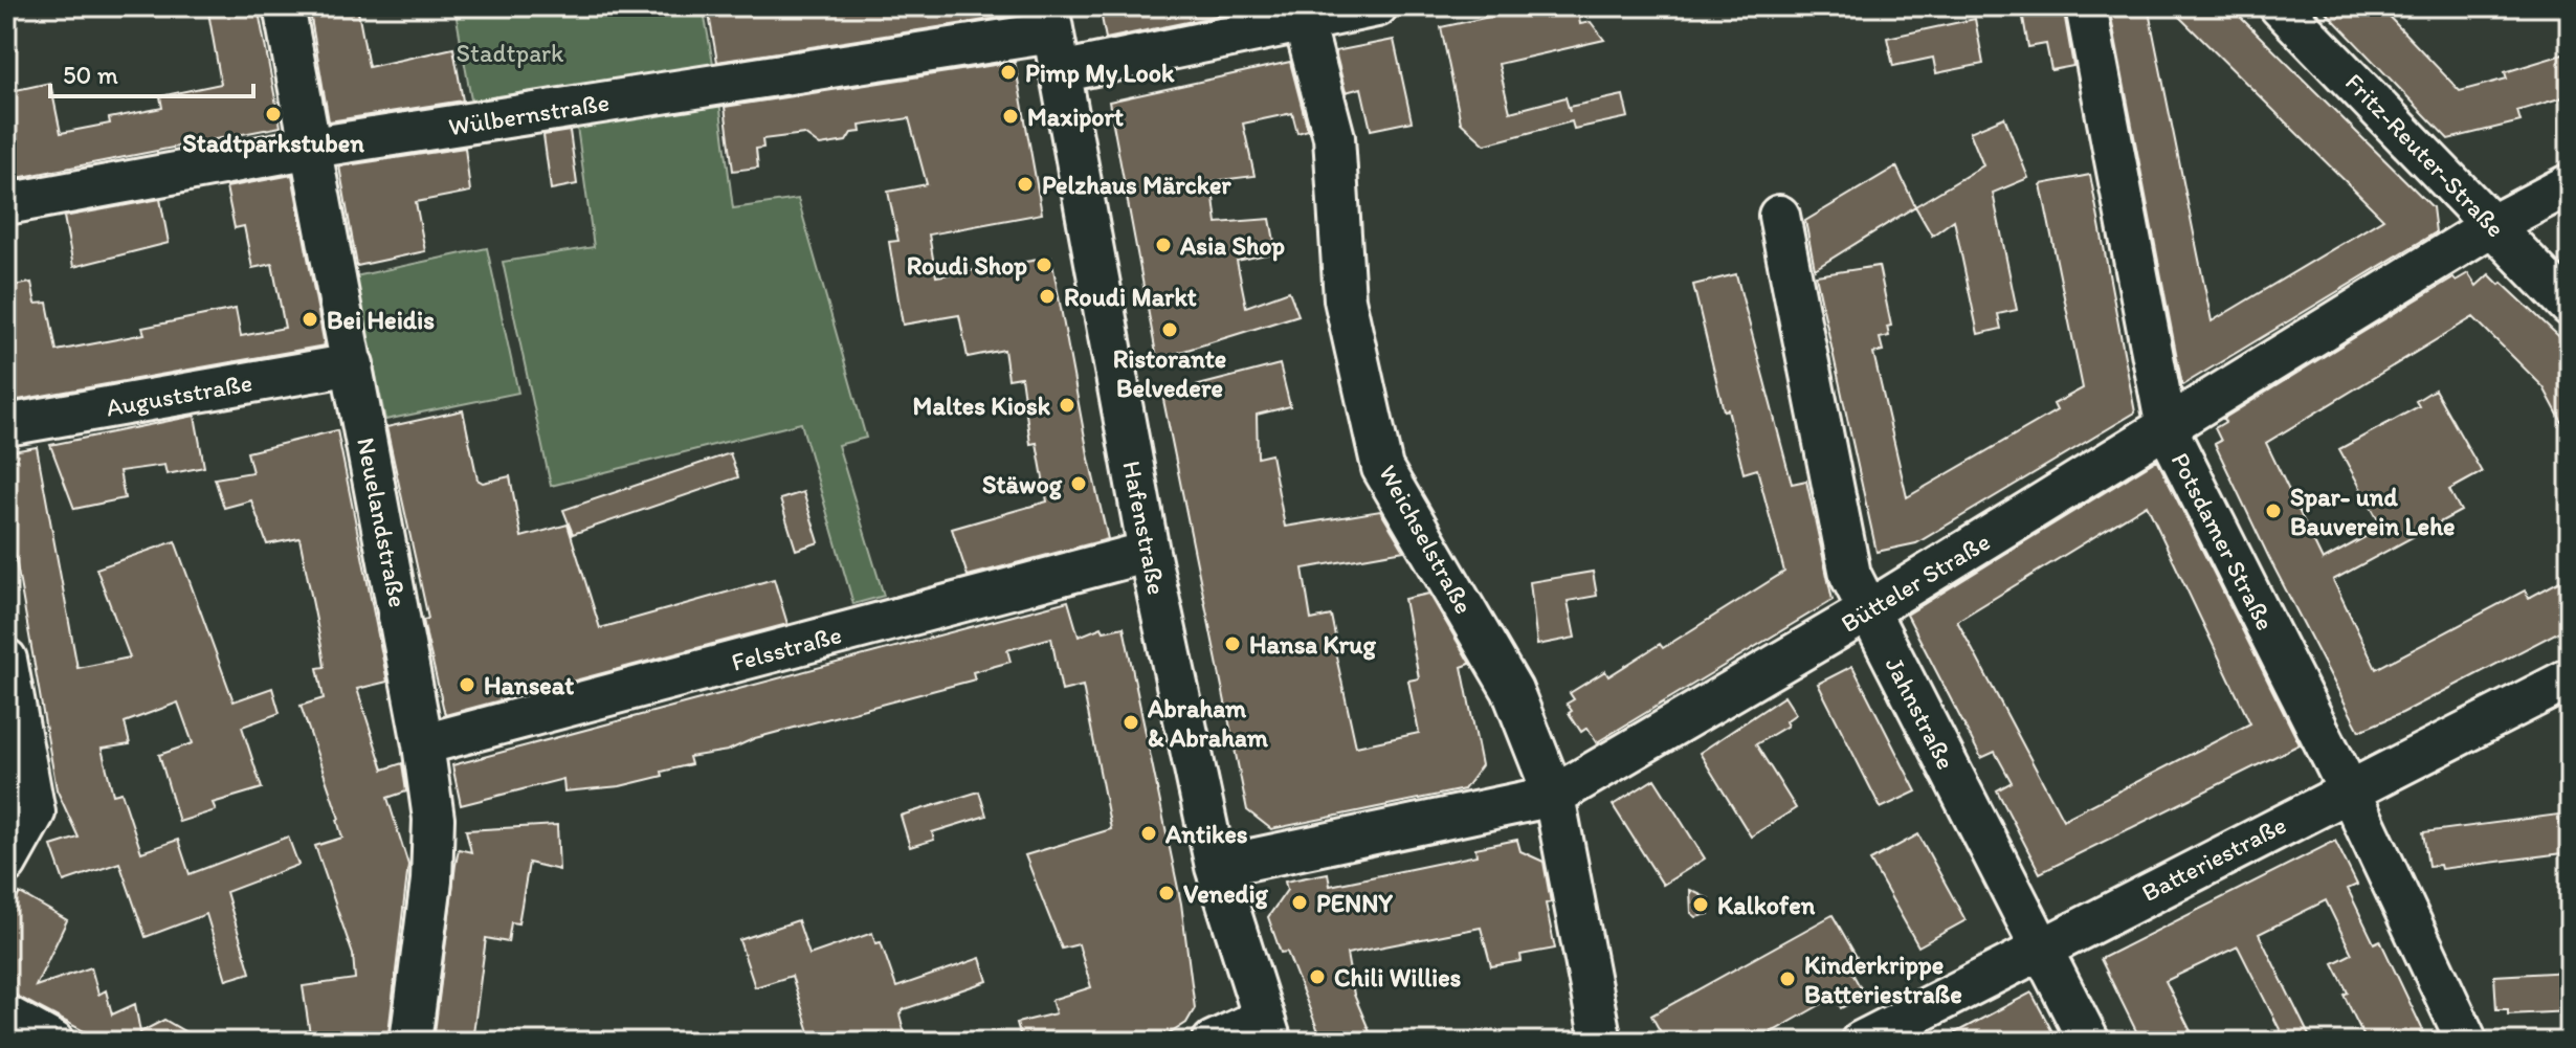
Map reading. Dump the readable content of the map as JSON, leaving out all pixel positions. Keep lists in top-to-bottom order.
{
  "streets": {
    "street": [
      "Wülbernstraße",
      "Fritz-Reuter-Straße",
      "Auguststraße",
      "Neuelandstraße",
      "Hafenstraße",
      "Weichselstraße",
      "Potsdamer Straße",
      "Bütteler Straße",
      "Felsstraße",
      "Jahnstraße",
      "Batteriestraße"
    ]
  },
  "crossings": [
    ["Wülbernstraße", "Neuelandstraße"],
    ["Wülbernstraße", "Hafenstraße"],
    ["Fritz-Reuter-Straße", "Bütteler Straße"],
    ["Auguststraße", "Neuelandstraße"],
    ["Neuelandstraße", "Felsstraße"],
    ["Hafenstraße", "Bütteler Straße"],
    ["Hafenstraße", "Felsstraße"],
    ["Weichselstraße", "Bütteler Straße"],
    ["Potsdamer Straße", "Bütteler Straße"],
    ["Potsdamer Straße", "Batteriestraße"],
    ["Bütteler Straße", "Jahnstraße"],
    ["Jahnstraße", "Batteriestraße"]
  ],
  "parks": ["Stadtpark"],
  "places": [
    "Pimp My Look",
    "Stadtparkstuben",
    "Maxiport",
    "Pelzhaus Märcker",
    "Asia Shop",
    "Roudi Shop",
    "Roudi Markt",
    "Bei Heidis",
    "Ristorante Belvedere",
    "Maltes Kiosk",
    "Stäwog",
    "Spar- und Bauverein Lehe",
    "Hansa Krug",
    "Hanseat",
    "Abraham & Abraham",
    "Antikes",
    "Venedig",
    "PENNY",
    "Kalkofen",
    "Chili Willies",
    "Kinderkrippe Batteriestraße"
  ],
  "scale_bar": "50 m"
}
